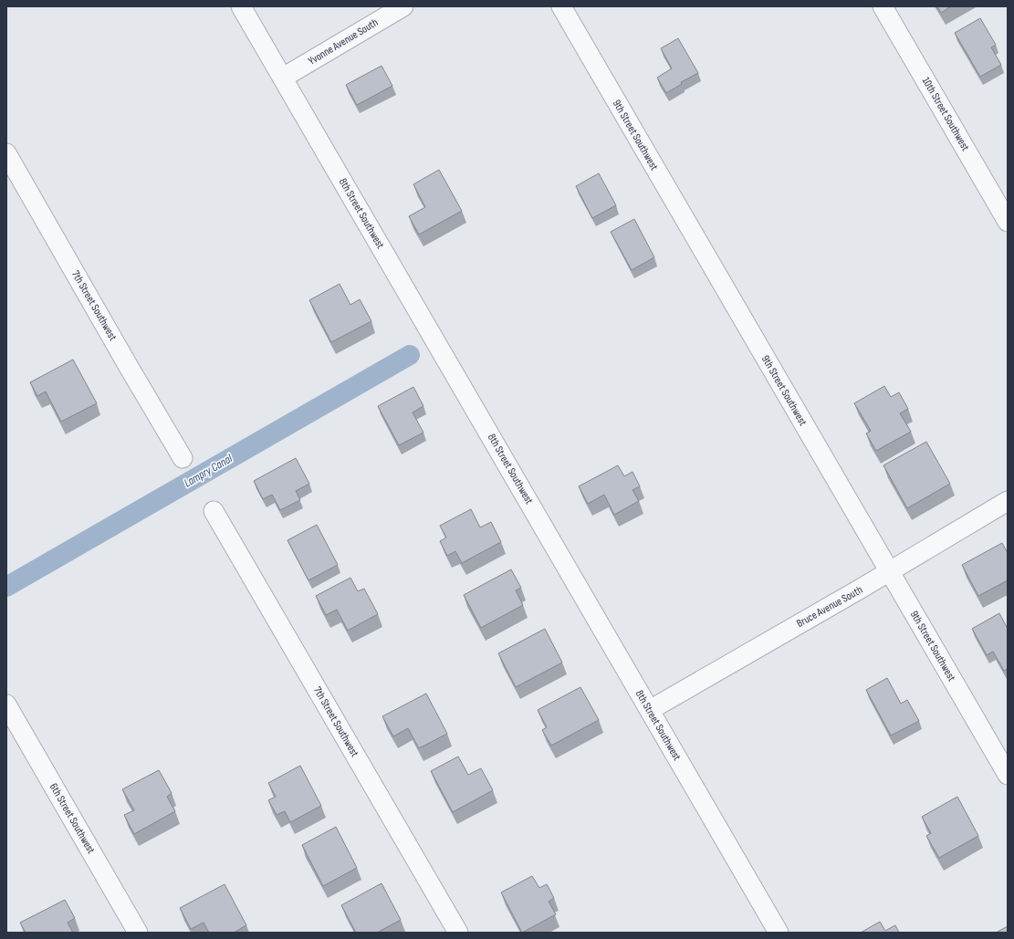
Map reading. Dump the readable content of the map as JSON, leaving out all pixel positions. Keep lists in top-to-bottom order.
{
  "streets": {
    "street": [
      "Yvonne Avenue South",
      "10th Street Southwest",
      "9th Street Southwest",
      "8th Street Southwest",
      "7th Street Southwest",
      "Bruce Avenue South",
      "6th Street Southwest"
    ]
  },
  "crossings": [
    ["Yvonne Avenue South", "8th Street Southwest"],
    ["9th Street Southwest", "Bruce Avenue South"],
    ["8th Street Southwest", "Bruce Avenue South"]
  ],
  "water": ["Lampry Canal"]
}
